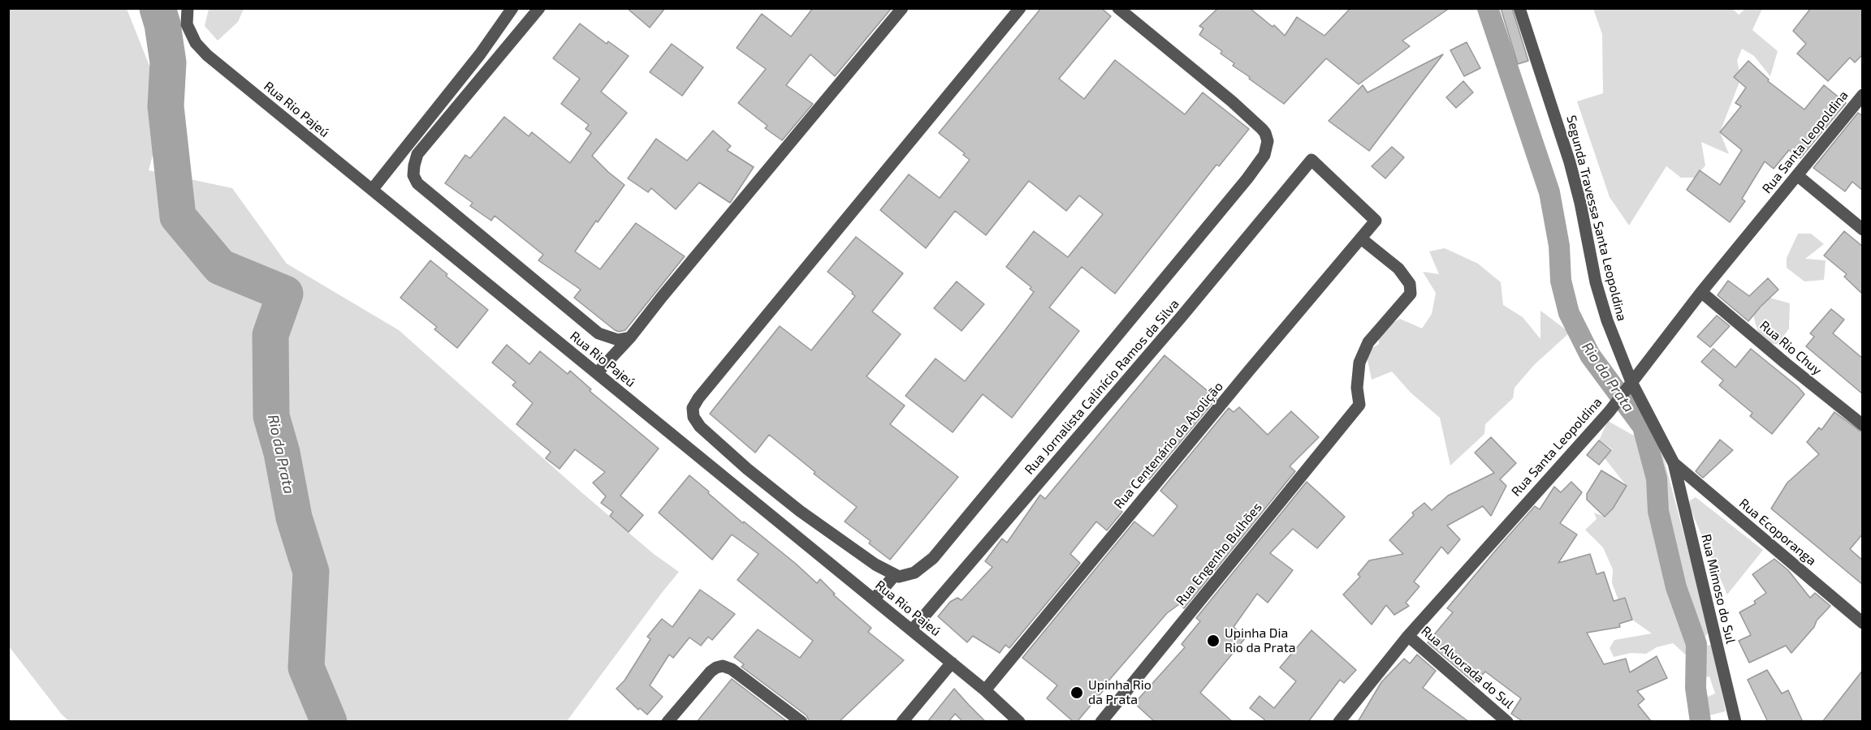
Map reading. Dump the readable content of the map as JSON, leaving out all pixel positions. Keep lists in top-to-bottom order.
{
  "streets": {
    "street": [
      "Rua Rio Pajeú",
      "Rua Santa Leopoldina",
      "Segunda Travessa Santa Leopoldina",
      "Rua Rio Chuy",
      "Rua Jornalista Calinício Ramos da Silva",
      "Rua Centenário da Abolição",
      "Rua Ecoporanga",
      "Rua Engenho Bulhões",
      "Rua Mimoso do Sul",
      "Rua Alvorada do Sul"
    ]
  },
  "crossings": [
    ["Rua Rio Pajeú", "Rua Jornalista Calinício Ramos da Silva"],
    ["Rua Rio Pajeú", "Rua Centenário da Abolição"],
    ["Rua Santa Leopoldina", "Segunda Travessa Santa Leopoldina"],
    ["Rua Santa Leopoldina", "Rua Rio Chuy"],
    ["Rua Santa Leopoldina", "Rua Alvorada do Sul"],
    ["Segunda Travessa Santa Leopoldina", "Rua Ecoporanga"],
    ["Segunda Travessa Santa Leopoldina", "Rua Mimoso do Sul"],
    ["Rua Jornalista Calinício Ramos da Silva", "Rua Centenário da Abolição"],
    ["Rua Centenário da Abolição", "Rua Engenho Bulhões"],
    ["Rua Ecoporanga", "Rua Mimoso do Sul"]
  ],
  "water": ["Rio da Prata"],
  "places": ["Upinha Dia Rio da Prata", "Upinha Rio da Prata"]
}
